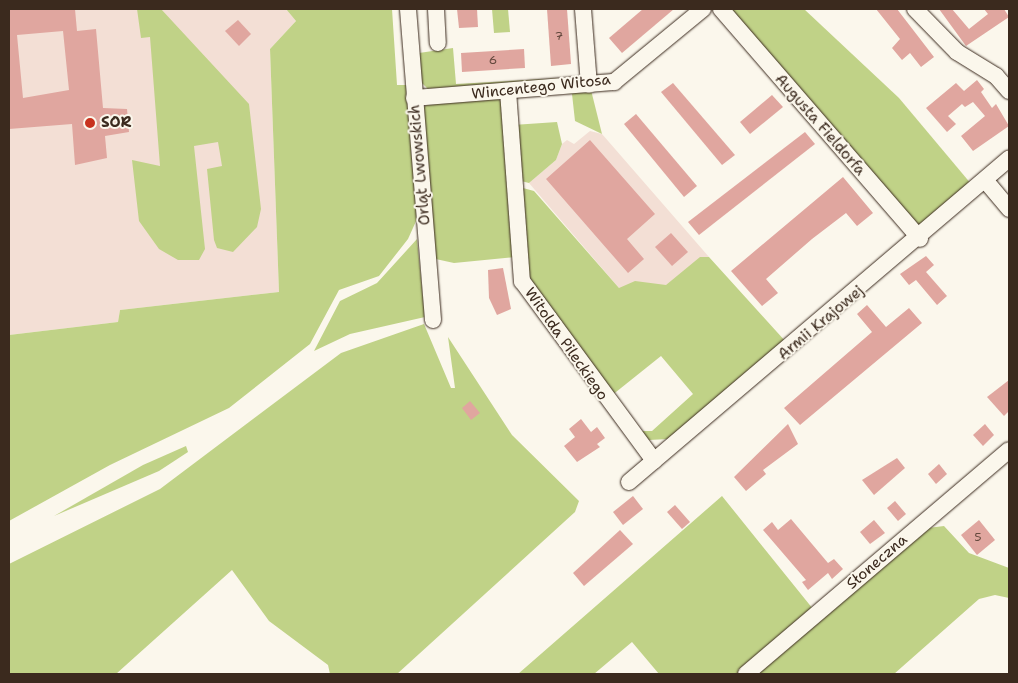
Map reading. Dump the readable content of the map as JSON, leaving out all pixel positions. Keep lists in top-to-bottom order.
{
  "streets": {
    "street": [
      "Wincentego Witosa",
      "Augusta Fieldorfa",
      "Orląt Lwowskich",
      "Armii Krajowej",
      "Witolda Pileckiego",
      "Słoneczna"
    ]
  },
  "crossings": [
    ["Wincentego Witosa", "Orląt Lwowskich"],
    ["Wincentego Witosa", "Witolda Pileckiego"],
    ["Augusta Fieldorfa", "Armii Krajowej"],
    ["Armii Krajowej", "Witolda Pileckiego"]
  ],
  "places": ["SOR"],
  "house_numbers": ["7", "6", "5"]
}
